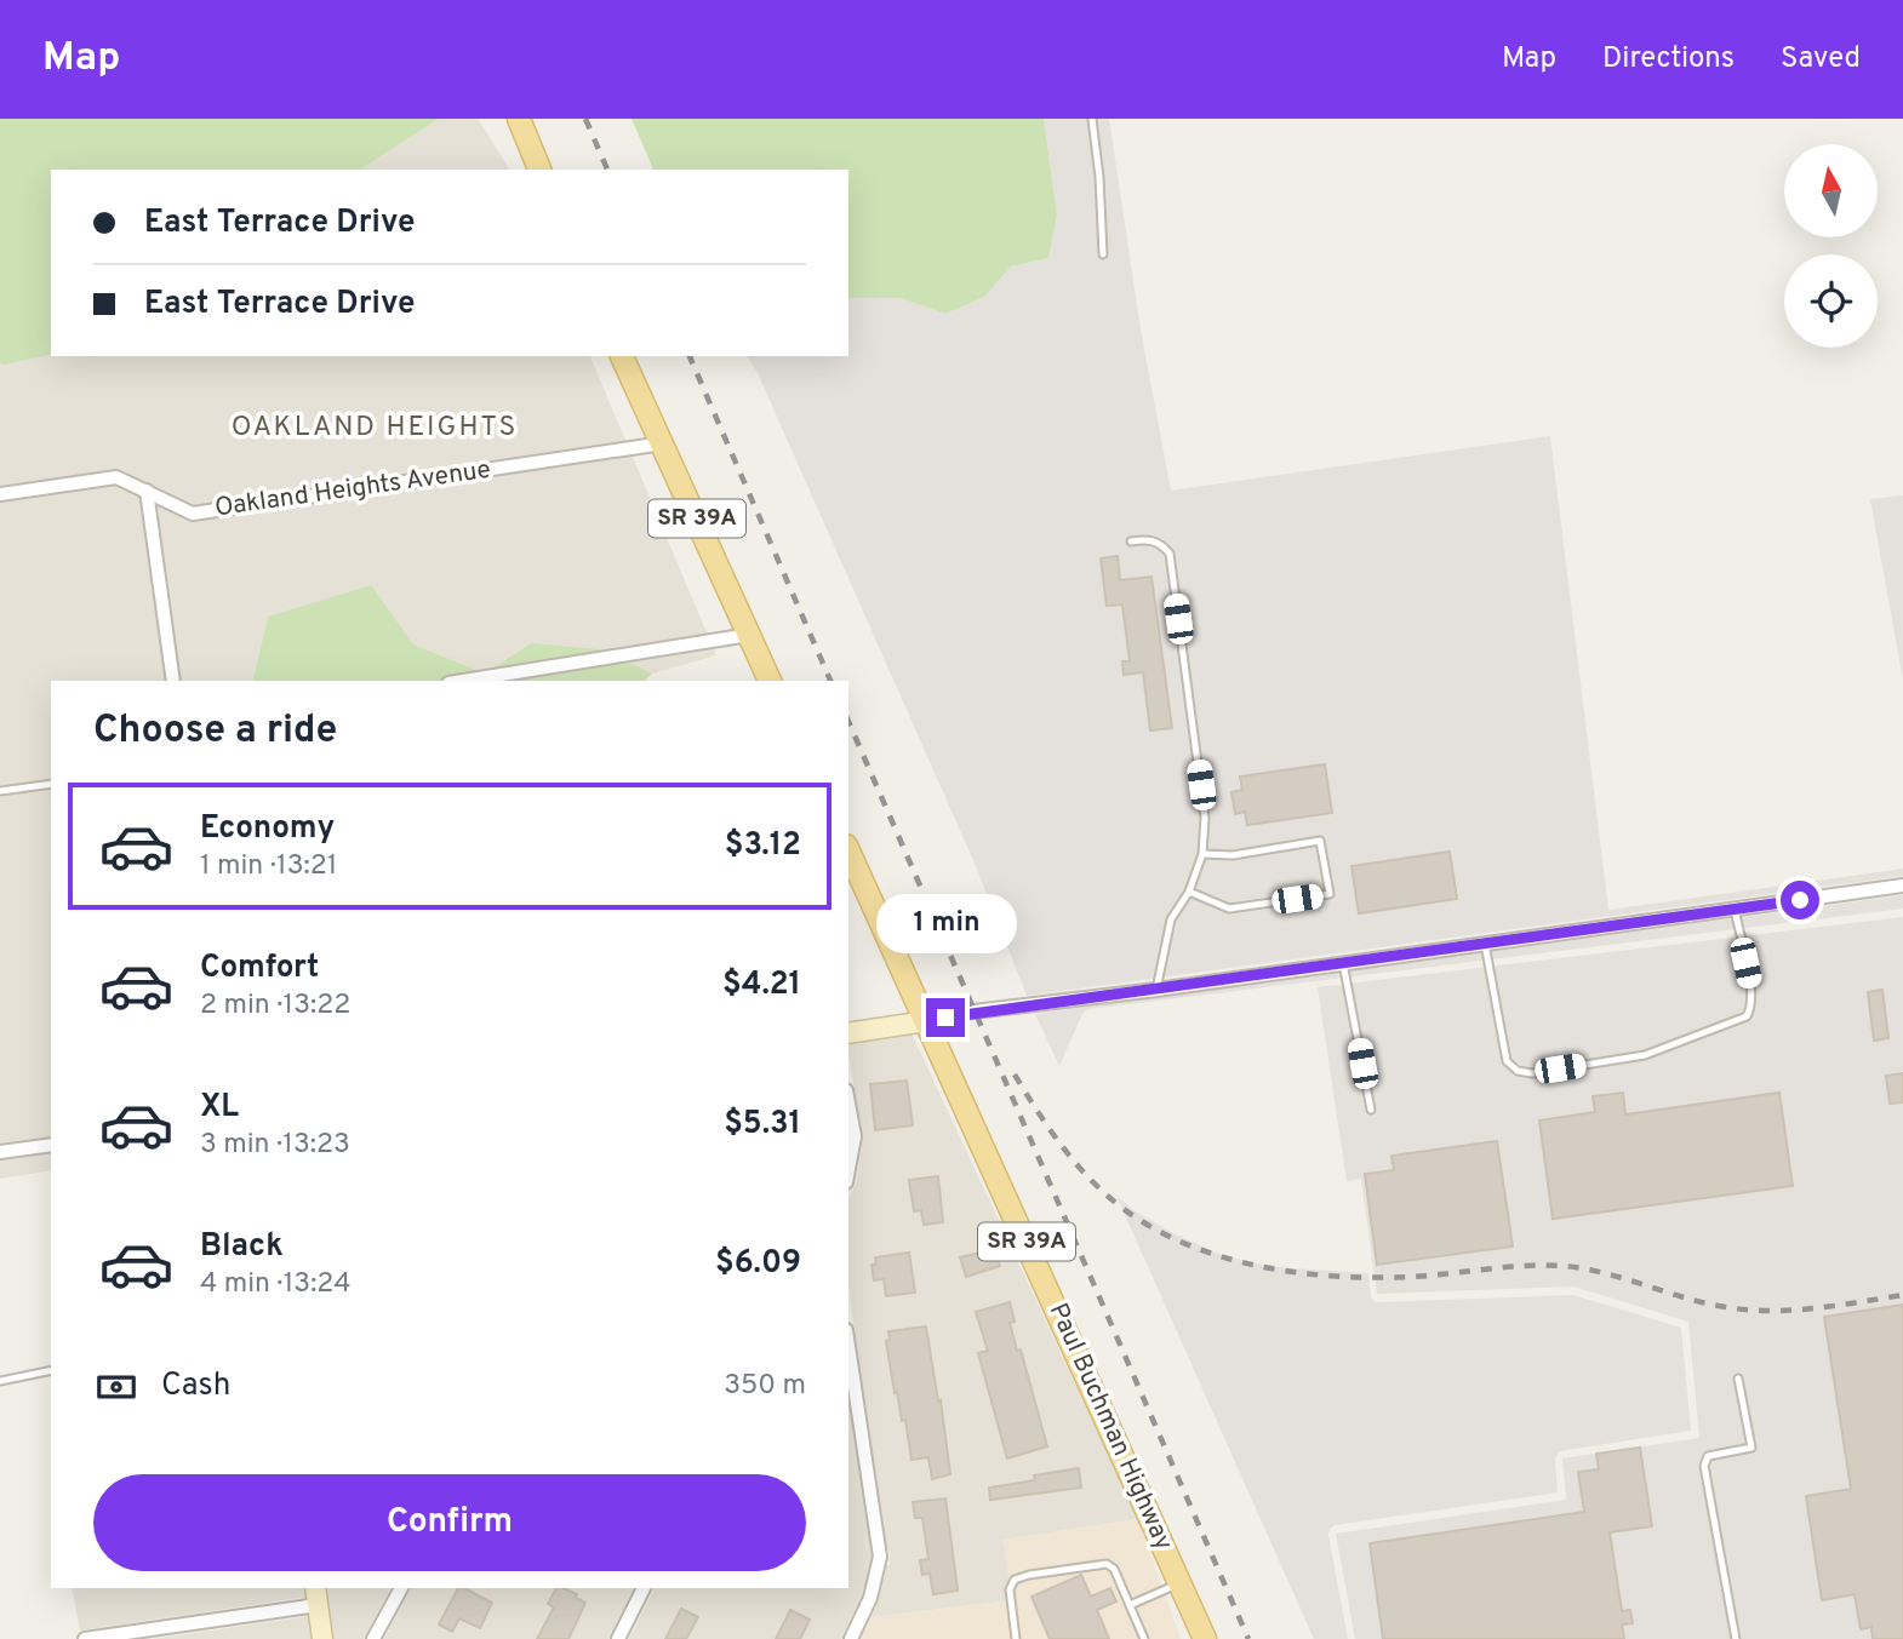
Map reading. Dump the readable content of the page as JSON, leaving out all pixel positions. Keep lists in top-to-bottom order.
{
  "streets": {
    "main road": ["SR 39A", "Paul Buchman Highway"],
    "street": ["Oakland Heights Avenue"]
  },
  "crossings": [
    ["Oakland Heights Avenue", "SR 39A"]
  ],
  "districts": ["OAKLAND HEIGHTS"],
  "north": "top",
  "page": {
    "header": "Map",
    "nav": ["Map", "Directions", "Saved"],
    "banner": ["East Terrace Drive", "East Terrace Drive"],
    "heading": "Choose a ride",
    "list": [
      {
        "name": "Economy",
        "note": "1 min · 13:21",
        "value": "$3.12"
      },
      {
        "name": "Comfort",
        "note": "2 min · 13:22",
        "value": "$4.21"
      },
      {
        "name": "XL",
        "note": "3 min · 13:23",
        "value": "$5.31"
      },
      {
        "name": "Black",
        "note": "4 min · 13:24",
        "value": "$6.09"
      }
    ],
    "bubble": "1 min",
    "pay": ["Cash", "350 m"],
    "buttons": "Confirm"
  }
}
